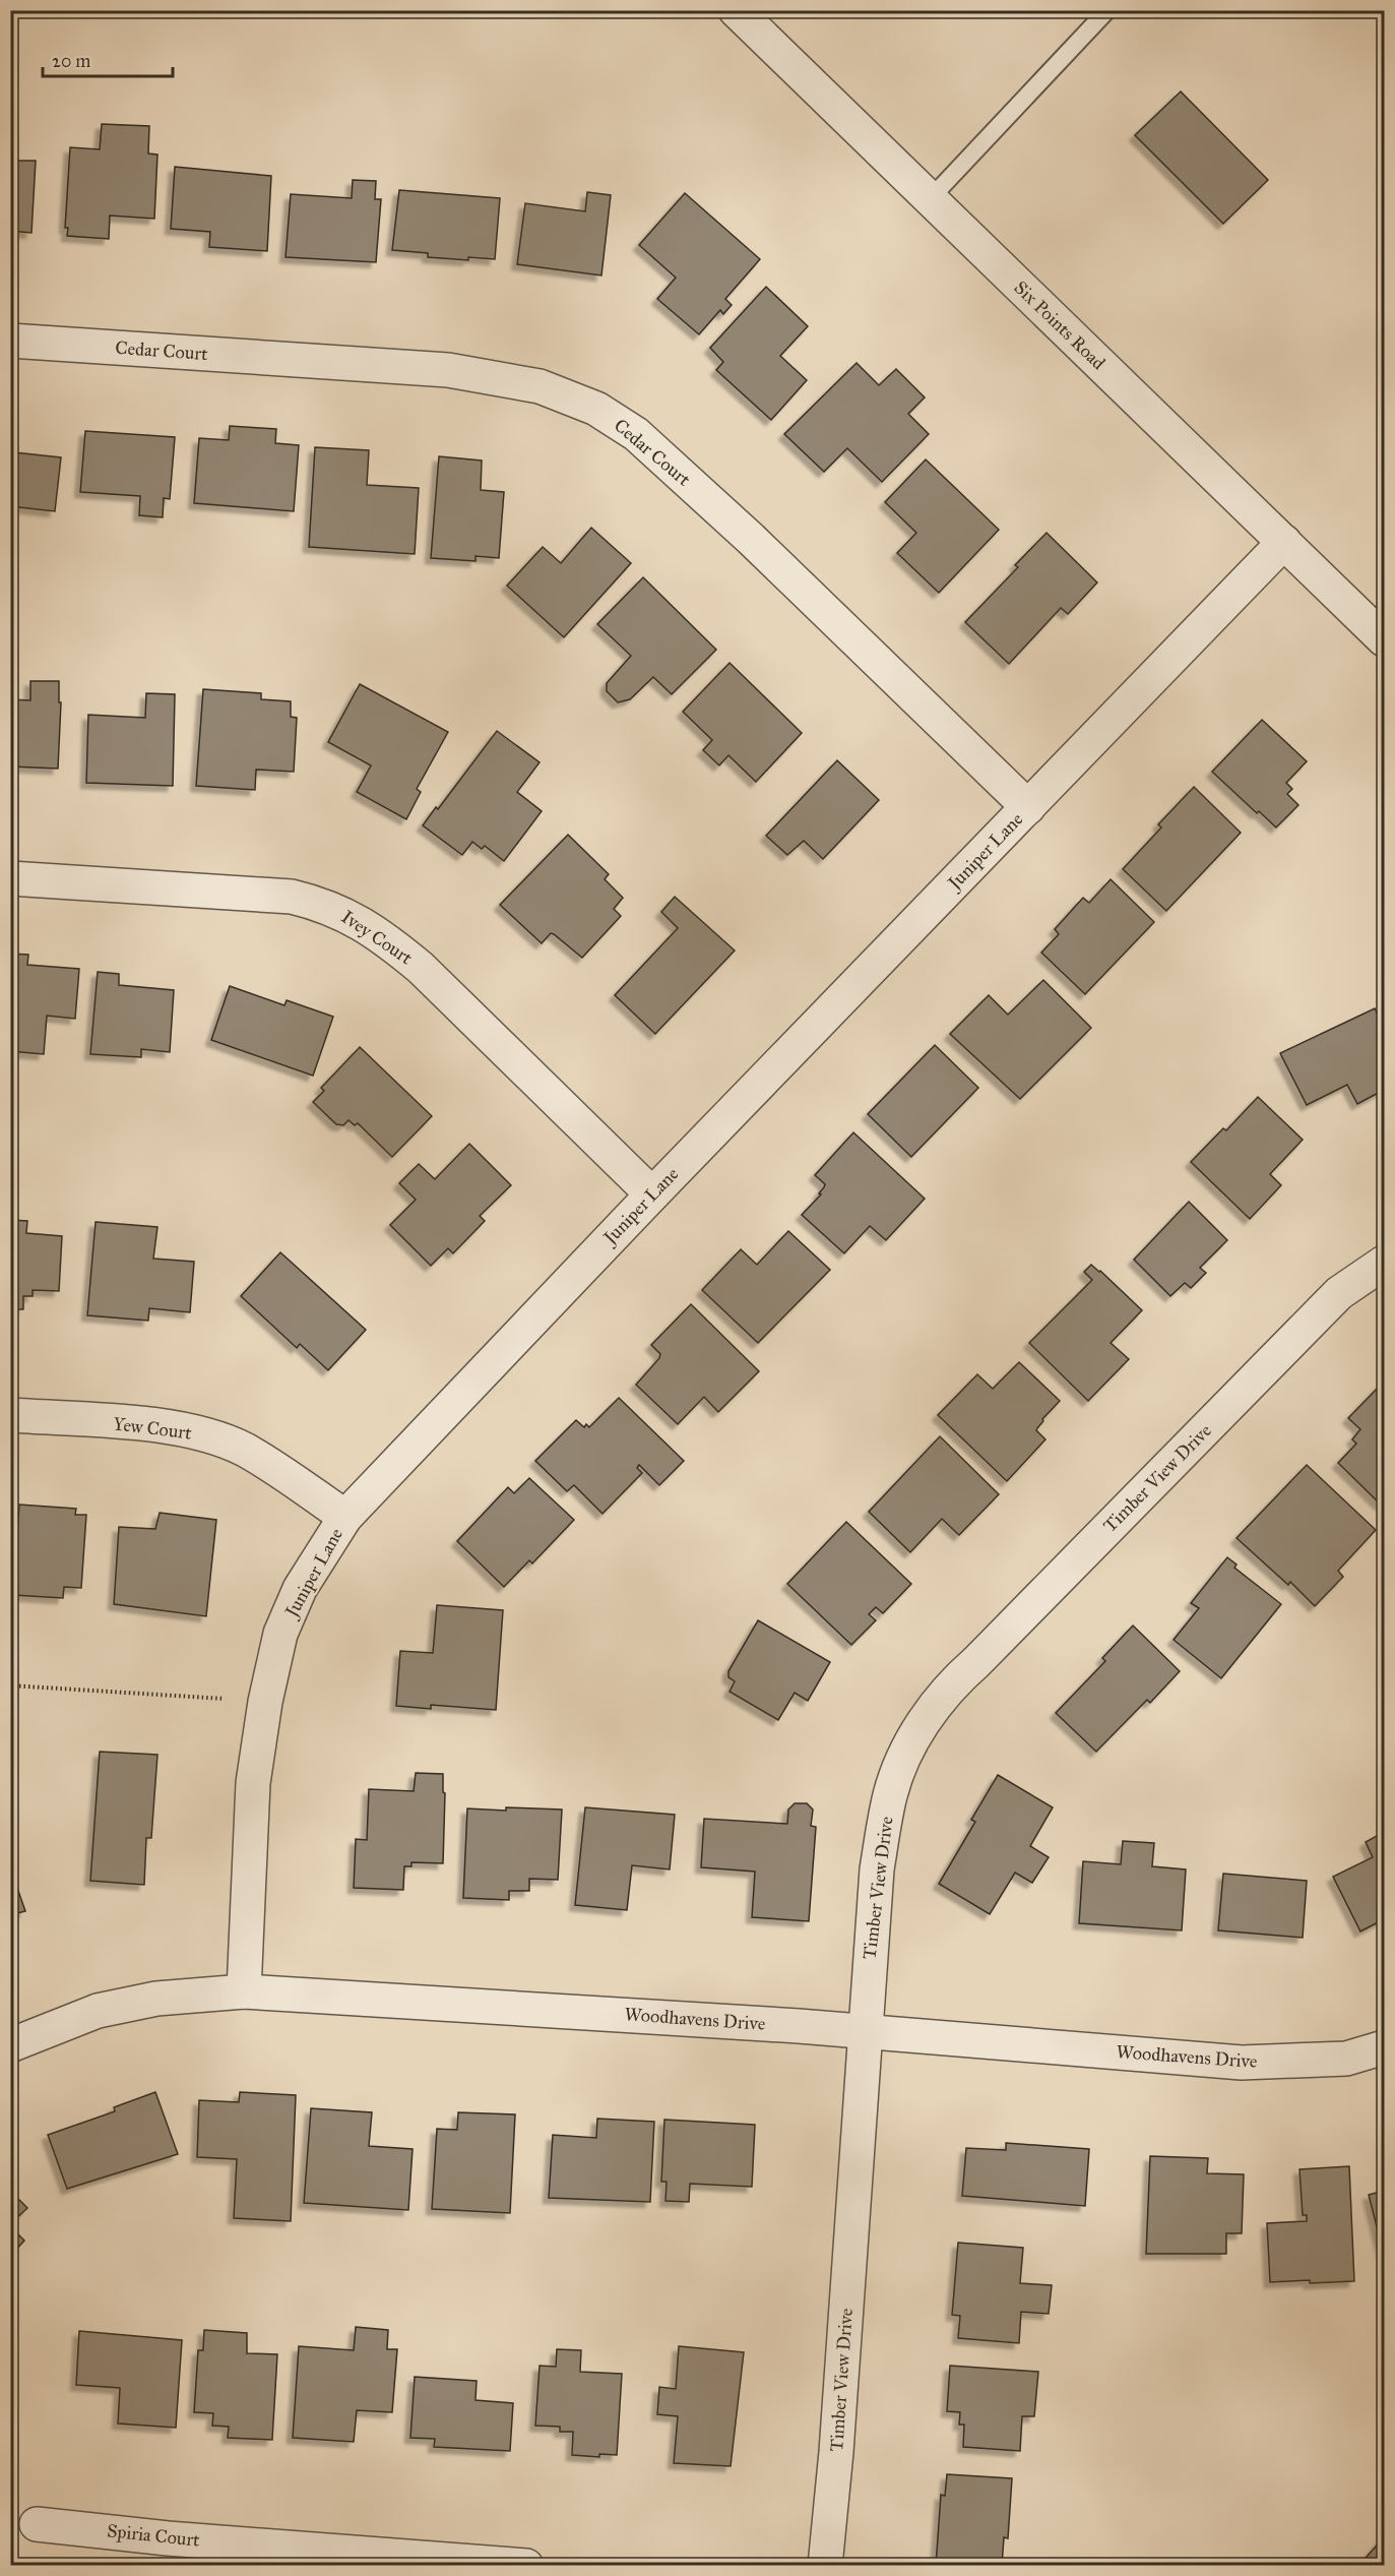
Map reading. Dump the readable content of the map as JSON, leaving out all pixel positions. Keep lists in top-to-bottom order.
{
  "streets": {
    "street": [
      "Six Points Road",
      "Cedar Court",
      "Juniper Lane",
      "Ivey Court",
      "Yew Court",
      "Timber View Drive",
      "Woodhavens Drive",
      "Spiria Court"
    ]
  },
  "crossings": [
    ["Six Points Road", "Juniper Lane"],
    ["Cedar Court", "Juniper Lane"],
    ["Juniper Lane", "Ivey Court"],
    ["Juniper Lane", "Yew Court"],
    ["Juniper Lane", "Woodhavens Drive"],
    ["Timber View Drive", "Woodhavens Drive"]
  ],
  "scale_bar": "20 m"
}
